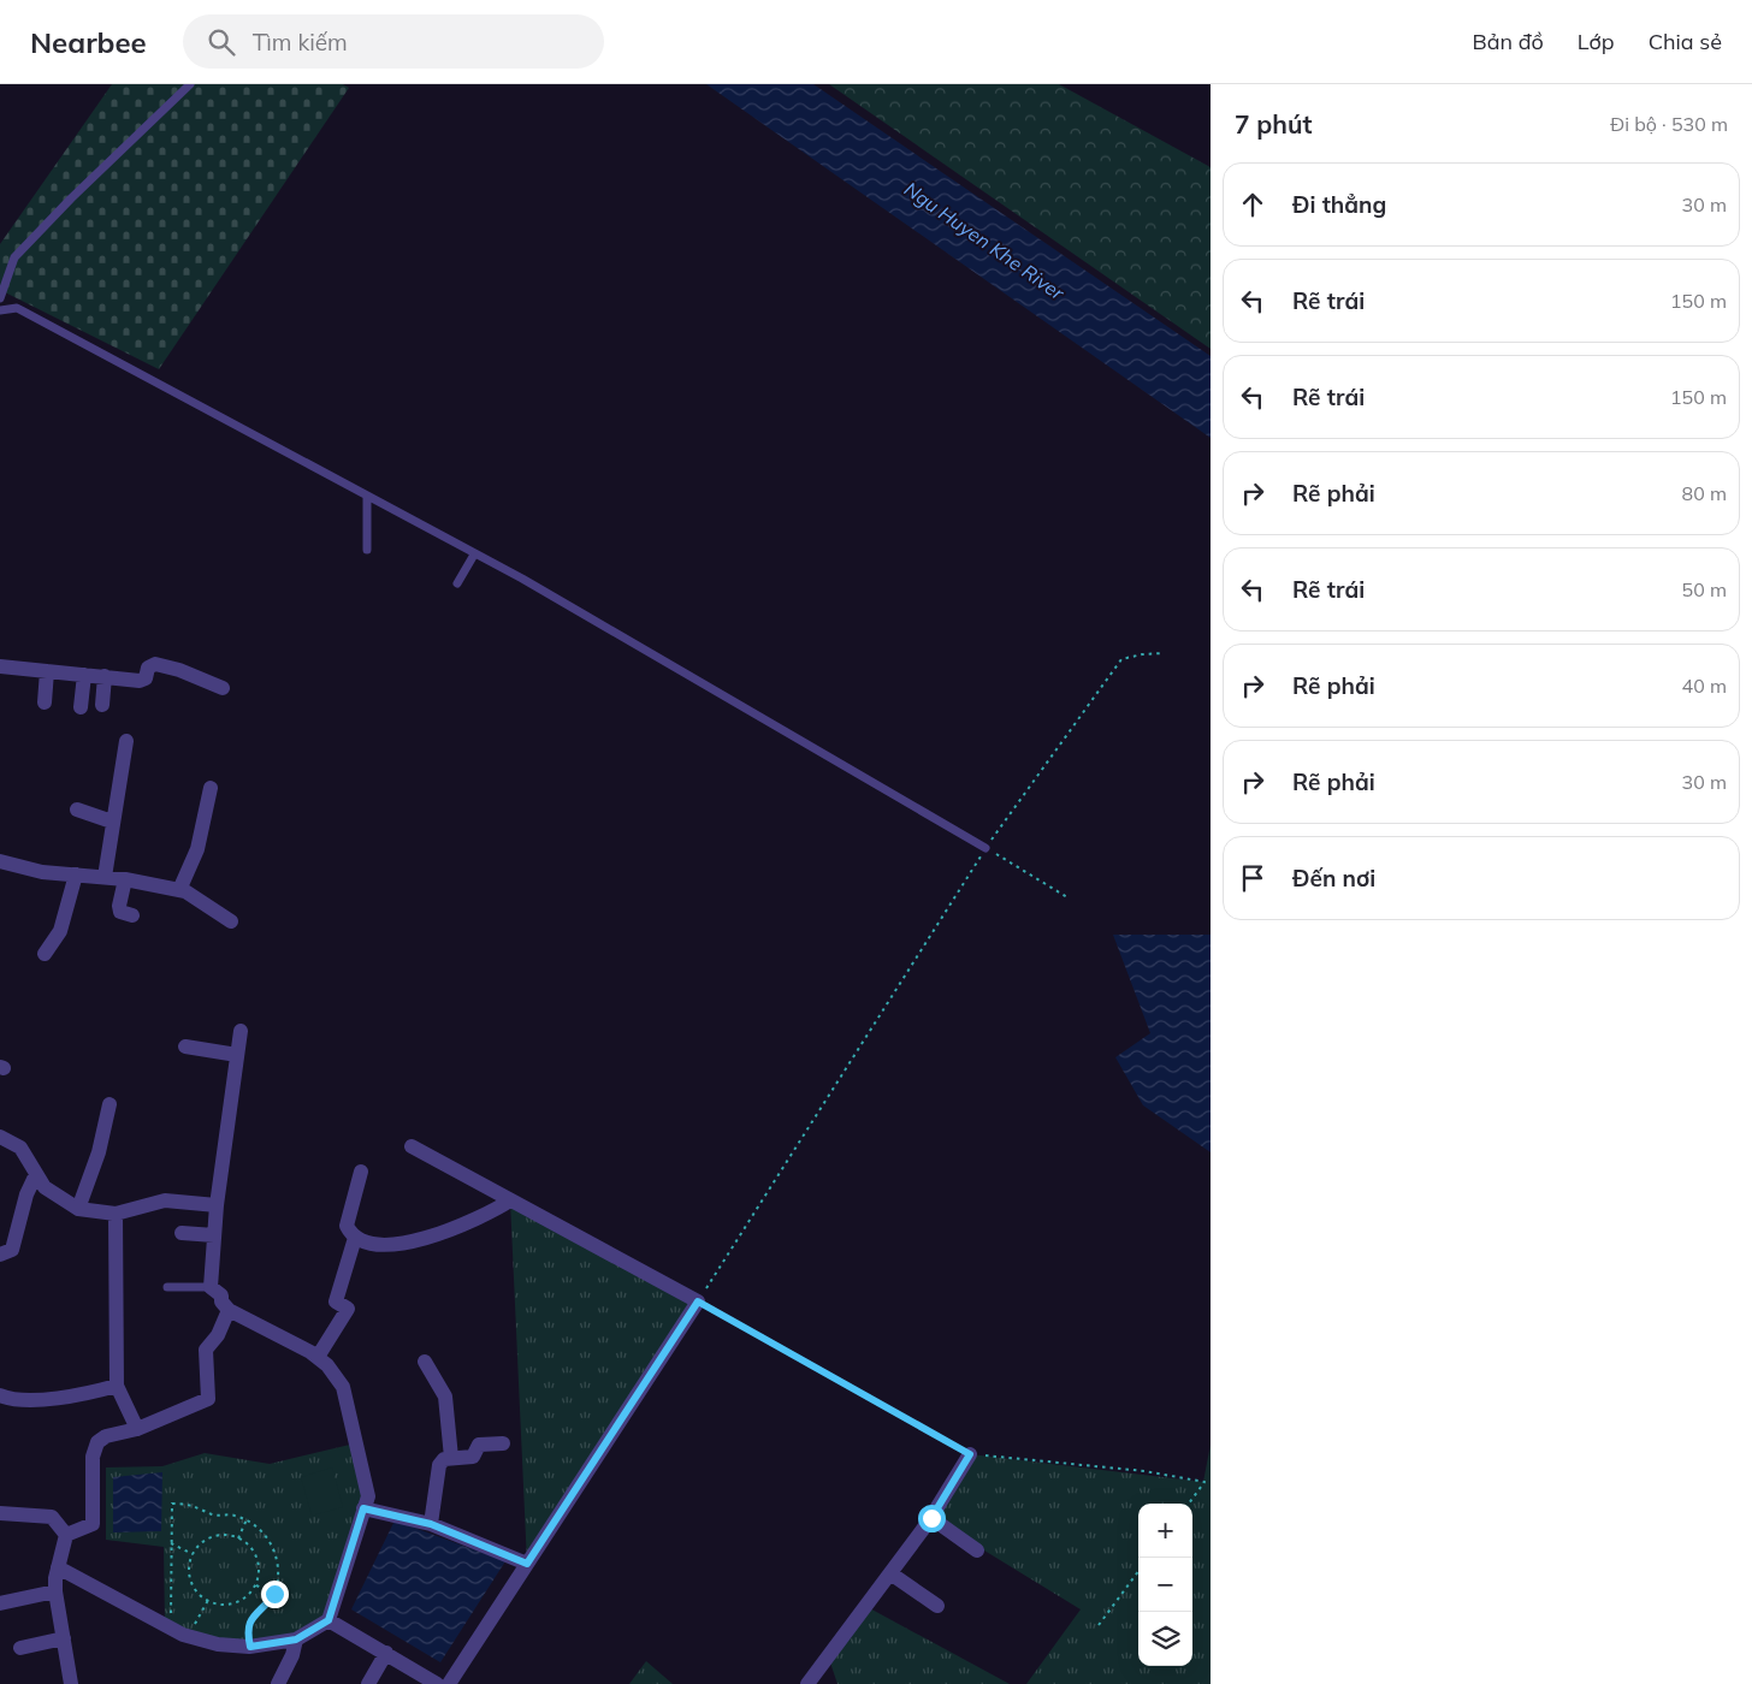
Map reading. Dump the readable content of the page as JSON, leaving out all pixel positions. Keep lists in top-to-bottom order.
{
  "water": ["Ngu Huyen Khe River"],
  "page": {
    "header": "Nearbee",
    "search": "Tìm kiếm",
    "nav": ["Bản đồ", "Lớp", "Chia sẻ"],
    "heading": ["7 phút", "Đi bộ · 530 m"],
    "list": [
      ["Đi thẳng", "30 m"],
      ["Rẽ trái", "150 m"],
      ["Rẽ trái", "150 m"],
      ["Rẽ phải", "80 m"],
      ["Rẽ trái", "50 m"],
      ["Rẽ phải", "40 m"],
      ["Rẽ phải", "30 m"],
      "Đến nơi"
    ],
    "map_buttons": ["+", "−"]
  }
}
